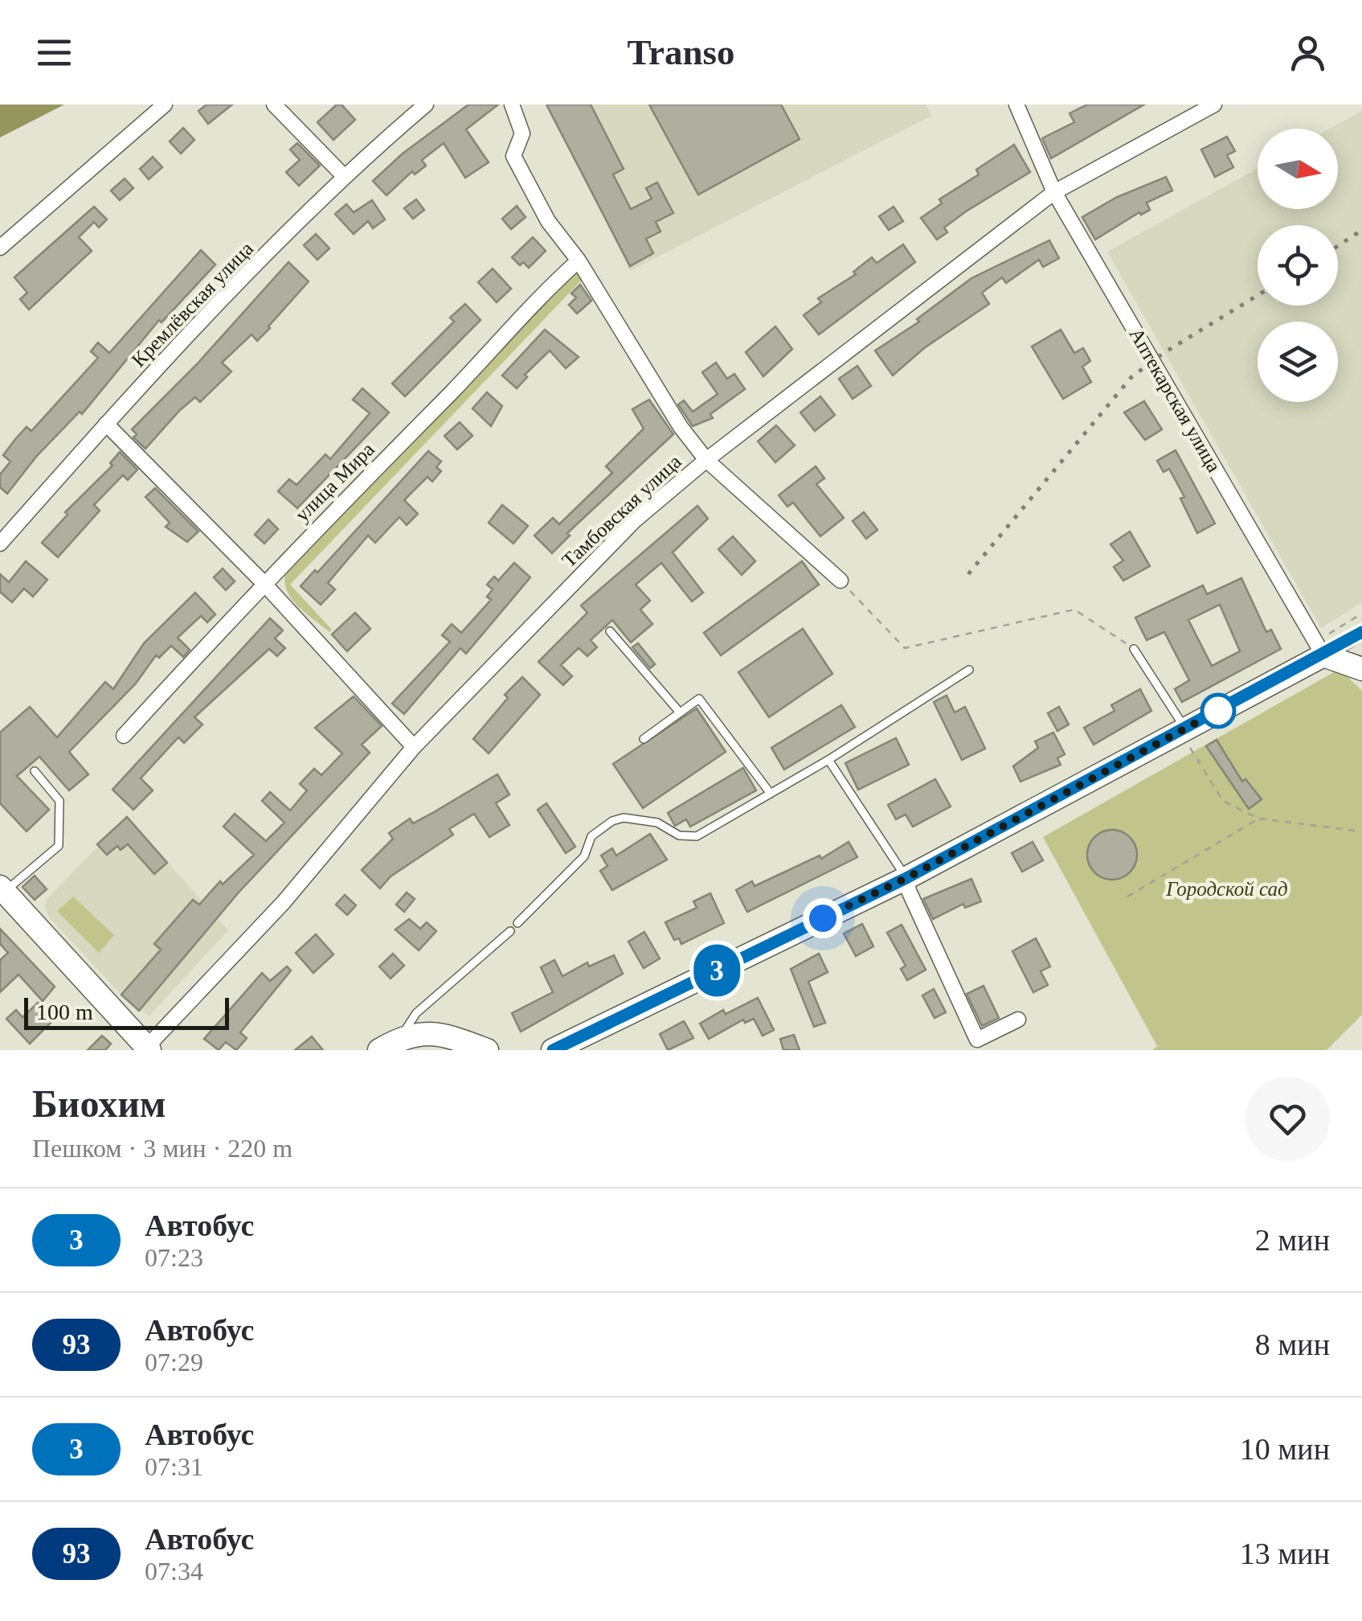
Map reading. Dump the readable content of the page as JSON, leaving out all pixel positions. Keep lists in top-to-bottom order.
{
  "streets": {
    "street": [
      "Кремлёвская улица",
      "Аптекарская улица",
      "улица Мира",
      "Тамбовская улица"
    ]
  },
  "crossings": [
    ["Аптекарская улица", "Тамбовская улица"]
  ],
  "parks": ["Городской сад"],
  "lines": ["bus line 3"],
  "scale_bar": "100 m",
  "north": "right",
  "page": {
    "header": "Transo",
    "on_map": "3",
    "scale": "100 m",
    "heading": ["Биохим", "Пешком · 3 мин · 220 m"],
    "list": [
      {
        "mark": "3",
        "name": "Автобус",
        "note": "07:23",
        "value": "2 мин"
      },
      {
        "mark": "93",
        "name": "Автобус",
        "note": "07:29",
        "value": "8 мин"
      },
      {
        "mark": "3",
        "name": "Автобус",
        "note": "07:31",
        "value": "10 мин"
      },
      {
        "mark": "93",
        "name": "Автобус",
        "note": "07:34",
        "value": "13 мин"
      }
    ]
  }
}
